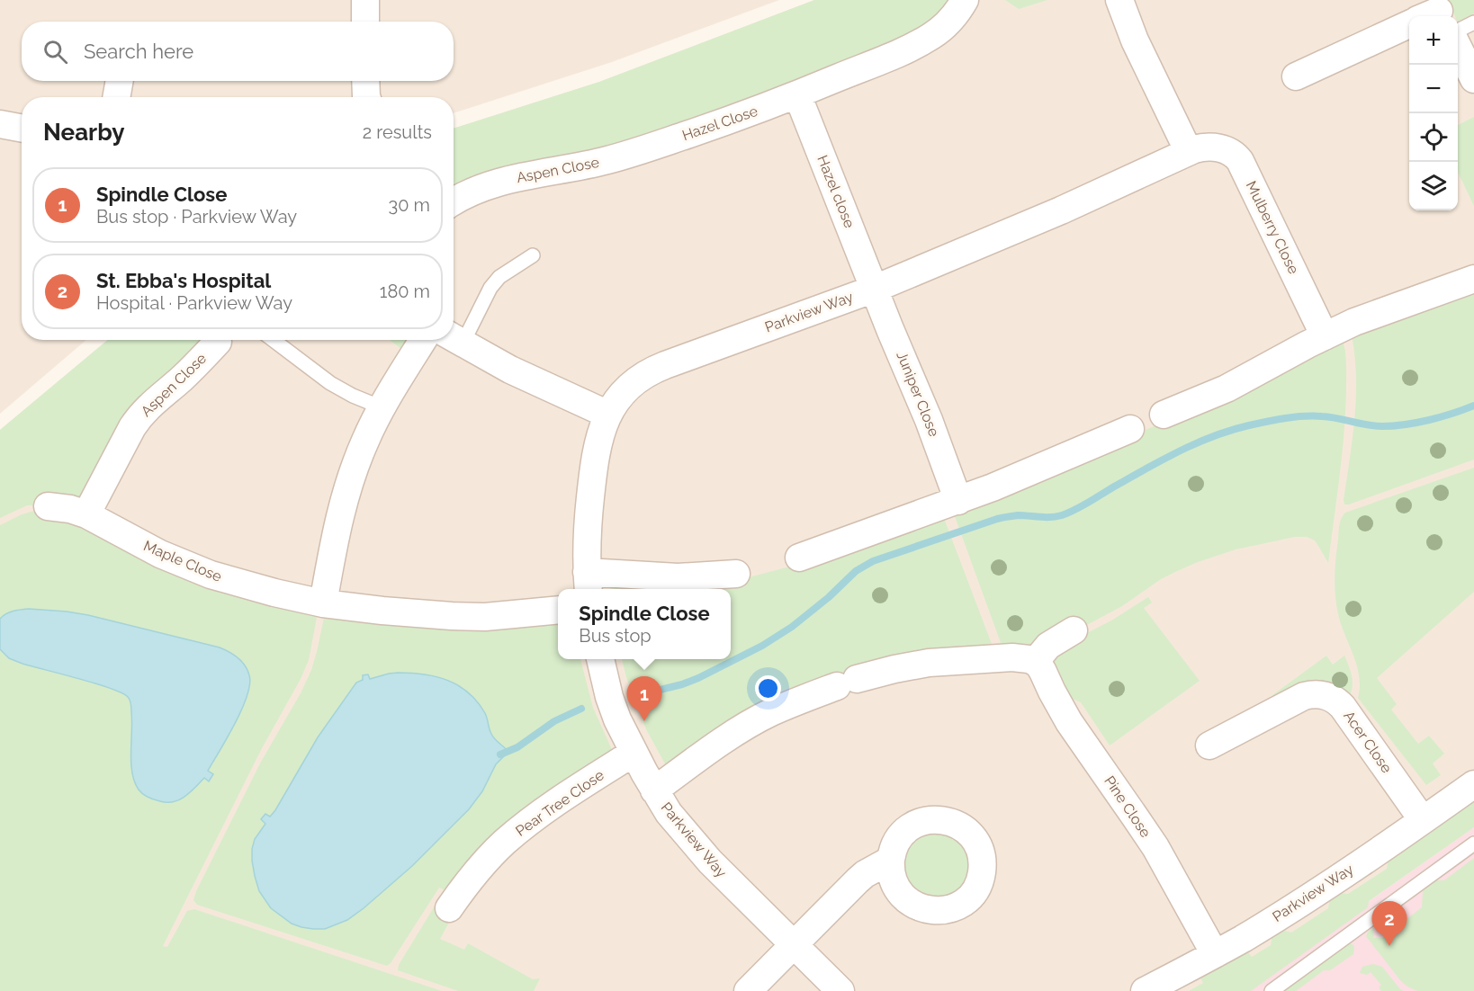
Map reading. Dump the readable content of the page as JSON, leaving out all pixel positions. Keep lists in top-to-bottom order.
{
  "streets": {
    "street": [
      "Hazel Close",
      "Aspen Close",
      "Hazel close",
      "Mulberry Close",
      "Parkview Way",
      "Juniper Close",
      "Maple Close",
      "Acer Close",
      "Pear Tree Close",
      "Pine Close"
    ]
  },
  "crossings": [
    ["Hazel Close", "Aspen Close"],
    ["Hazel Close", "Hazel close"],
    ["Aspen Close", "Maple Close"],
    ["Hazel close", "Parkview Way"],
    ["Hazel close", "Juniper Close"],
    ["Mulberry Close", "Parkview Way"],
    ["Parkview Way", "Juniper Close"],
    ["Parkview Way", "Acer Close"],
    ["Parkview Way", "Pear Tree Close"],
    ["Parkview Way", "Pine Close"]
  ],
  "page": {
    "map_buttons": ["+", "−"],
    "search": "Search here",
    "heading": ["Nearby", "2 results"],
    "list": [
      {
        "mark": "1",
        "name": "Spindle Close",
        "note": "Bus stop · Parkview Way",
        "value": "30 m"
      },
      {
        "mark": "2",
        "name": "St. Ebba's Hospital",
        "note": "Hospital · Parkview Way",
        "value": "180 m"
      }
    ],
    "popup": ["Spindle Close", "Bus stop"],
    "pins": ["1", "2"]
  }
}
